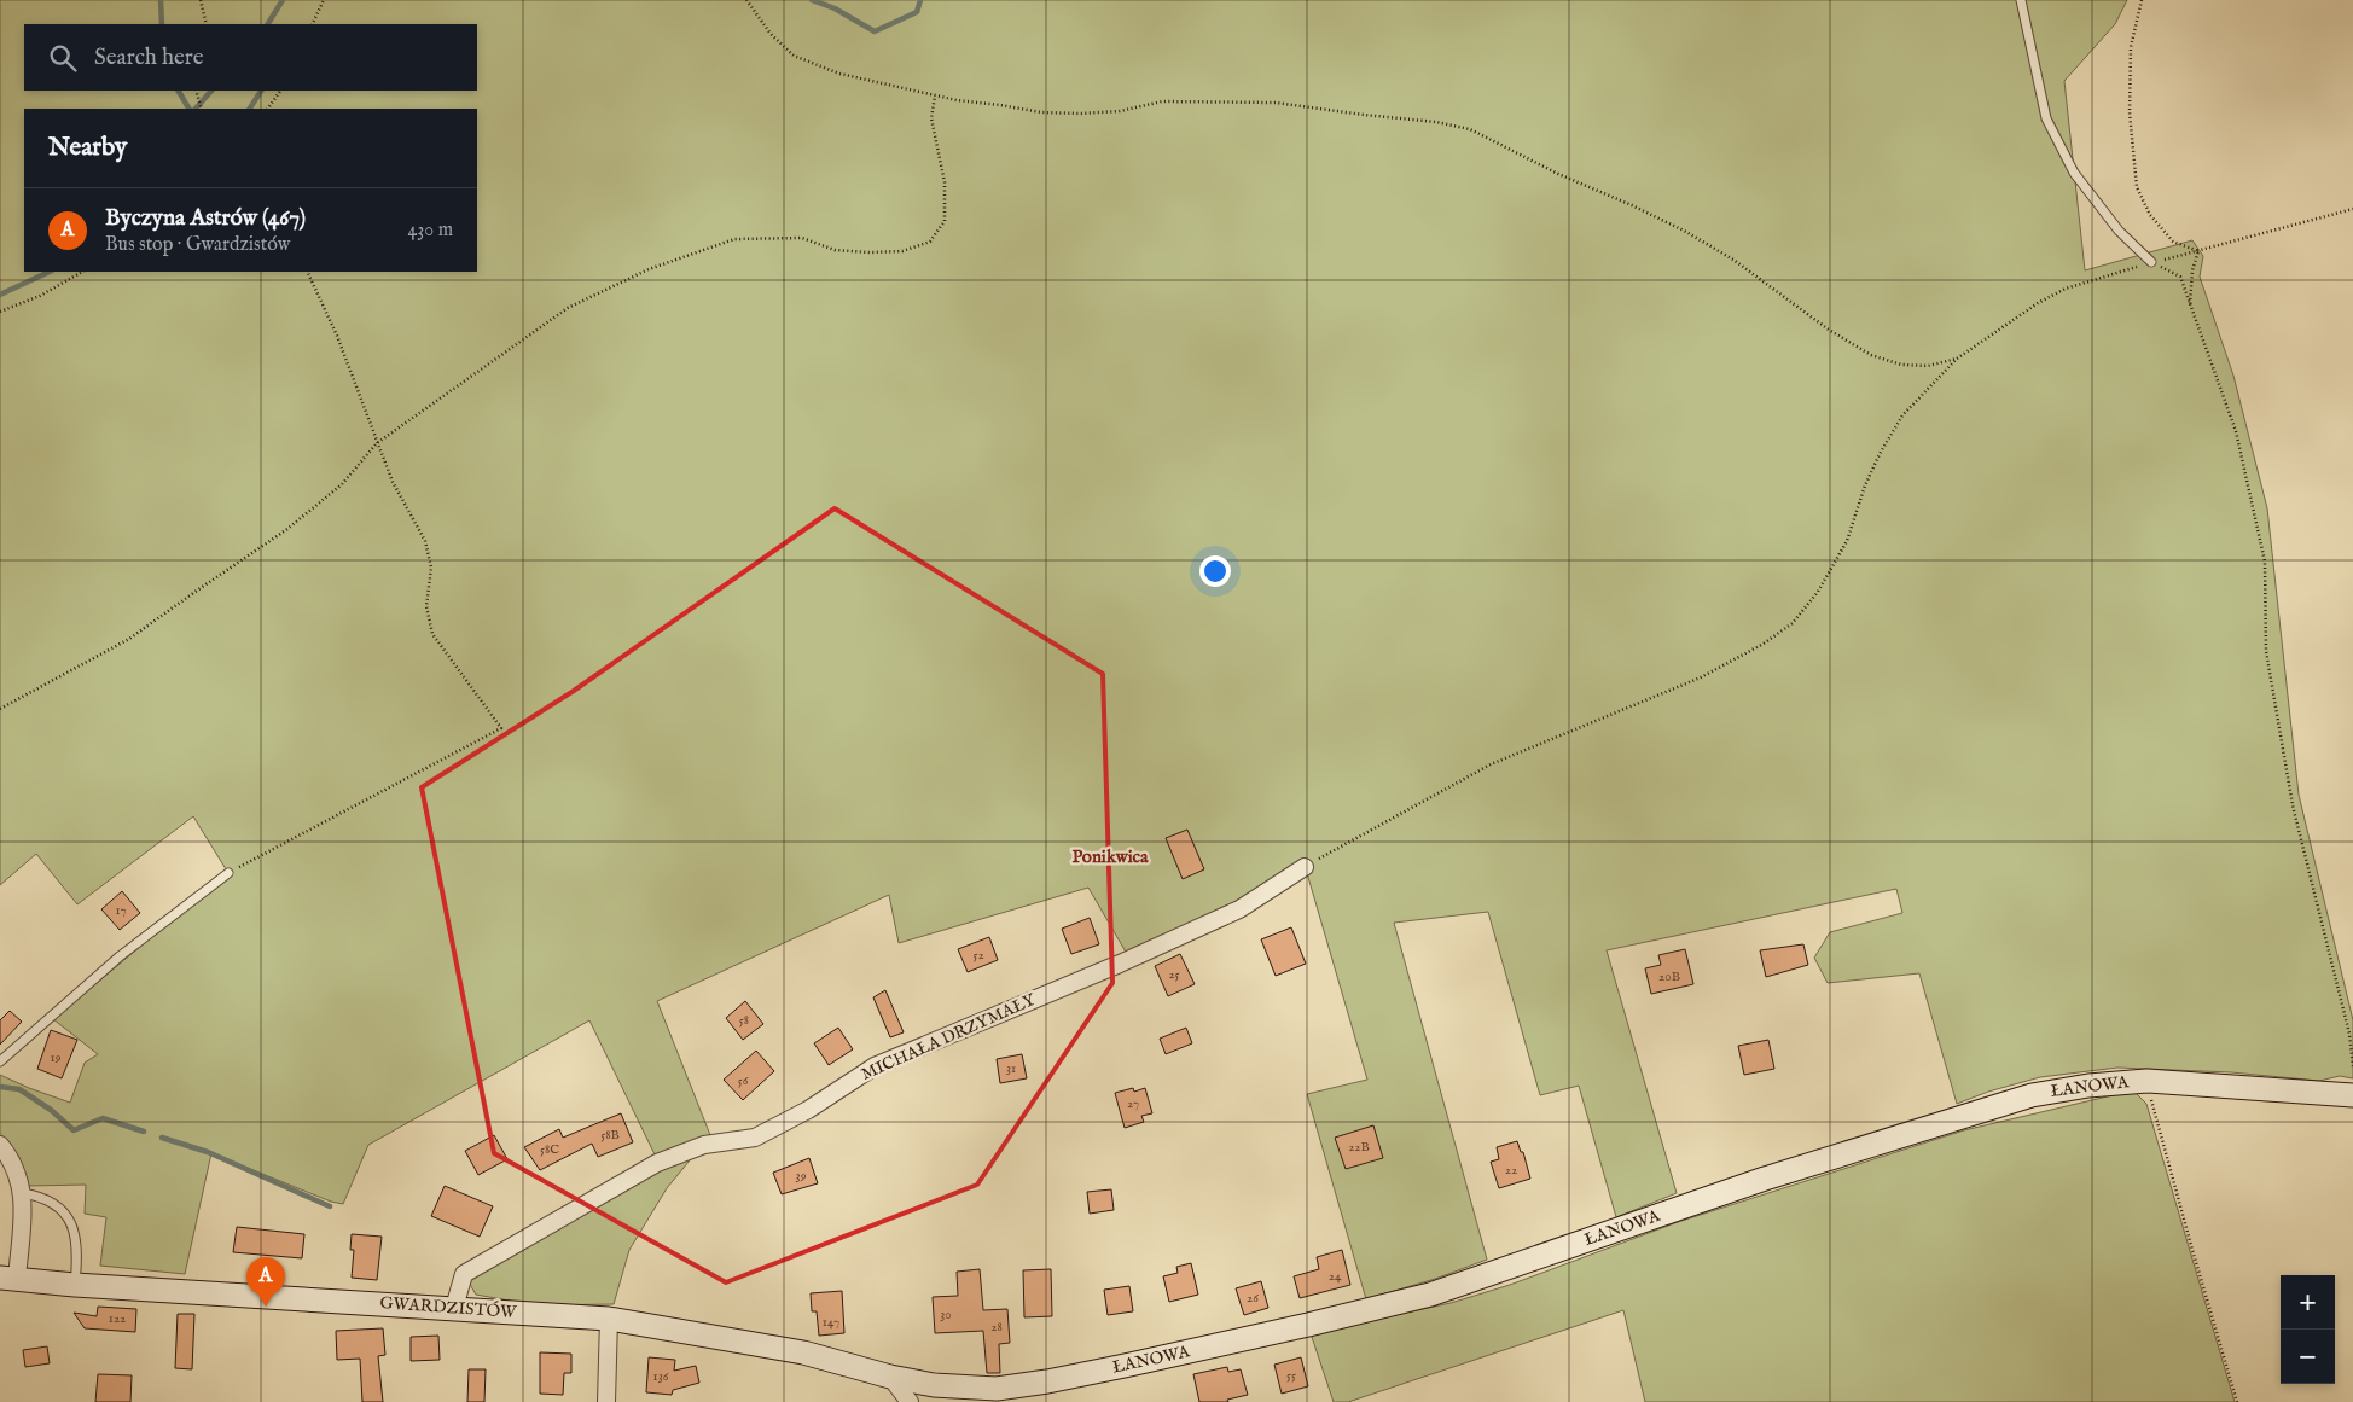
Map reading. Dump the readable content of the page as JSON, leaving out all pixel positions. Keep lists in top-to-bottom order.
{
  "streets": {
    "street": ["MICHAŁA DRZYMAŁY", "ŁANOWA", "GWARDZISTÓW"]
  },
  "crossings": [
    ["MICHAŁA DRZYMAŁY", "GWARDZISTÓW"],
    ["ŁANOWA", "GWARDZISTÓW"]
  ],
  "districts": ["Ponikwica"],
  "house_numbers": [
    "17",
    "52",
    "25",
    "20B",
    "58",
    "19",
    "31",
    "56",
    "27",
    "58B",
    "22B",
    "58C",
    "22",
    "39",
    "24",
    "26",
    "30",
    "122",
    "147",
    "28",
    "55",
    "136"
  ],
  "page": {
    "search": "Search here",
    "heading": "Nearby",
    "list": [
      {
        "mark": "A",
        "name": "Byczyna Astrów (467)",
        "note": "Bus stop · Gwardzistów",
        "value": "430 m"
      }
    ],
    "pins": "A",
    "map_buttons": ["+", "−"]
  }
}
